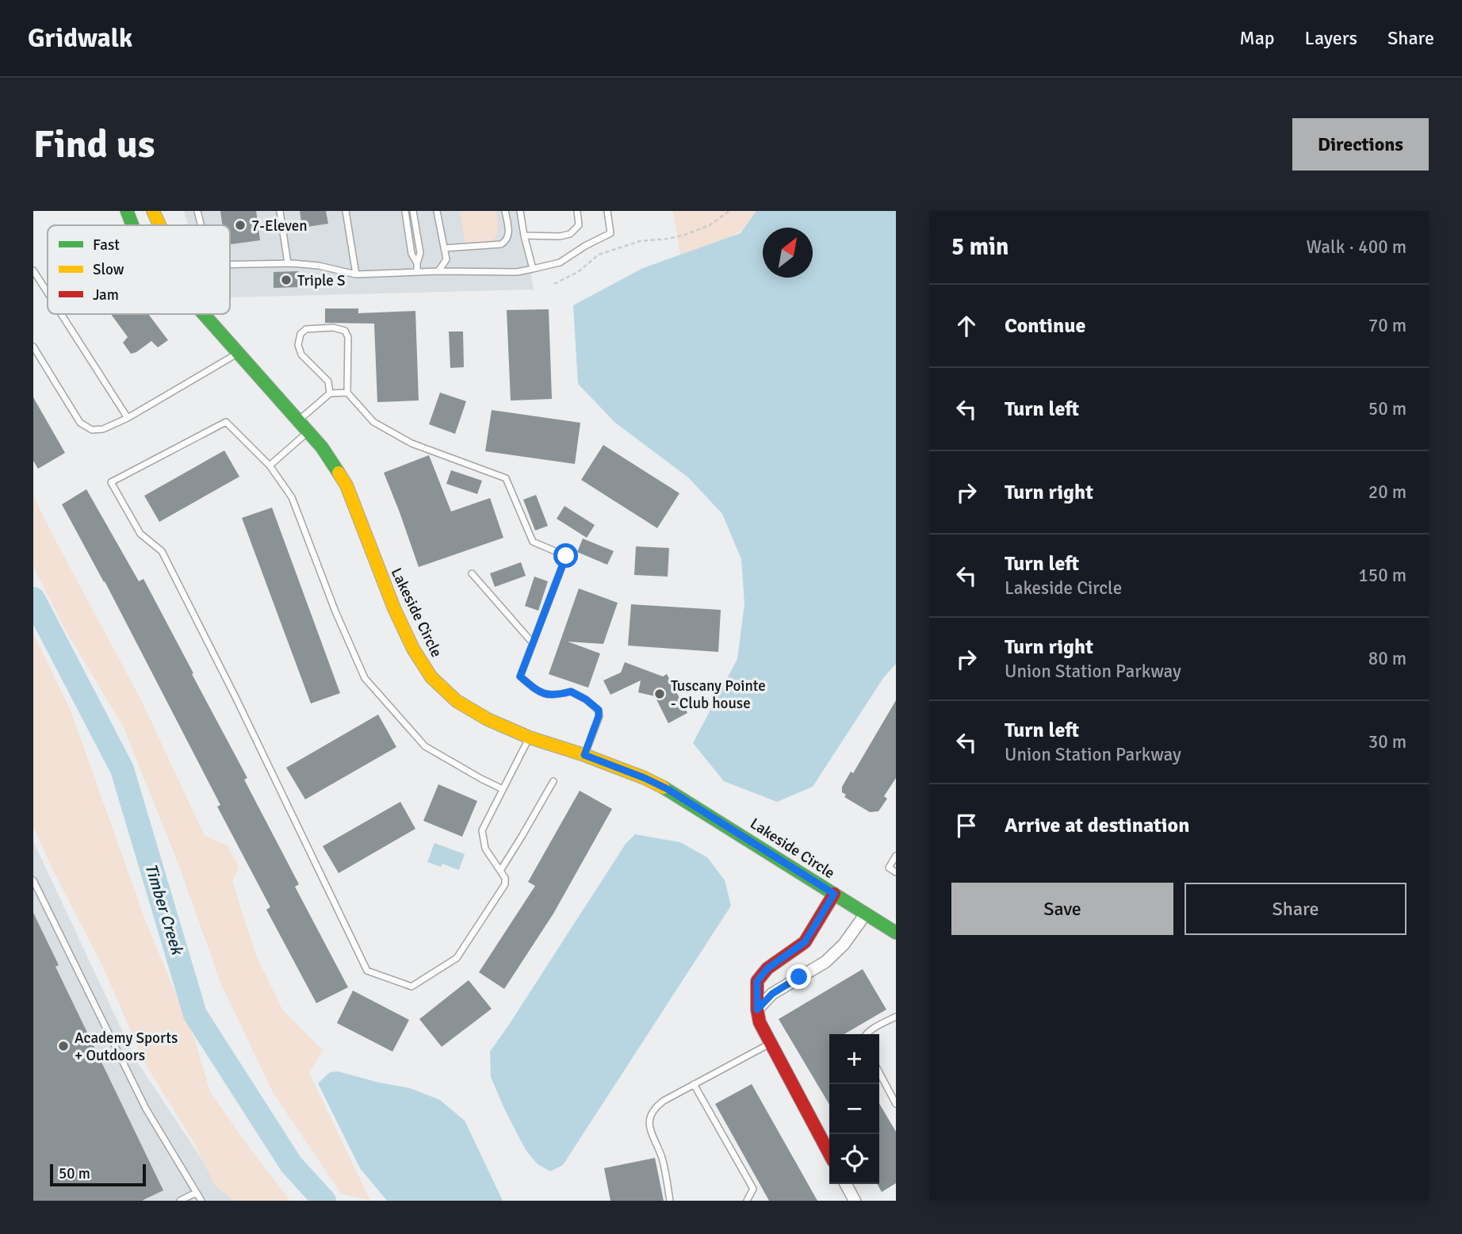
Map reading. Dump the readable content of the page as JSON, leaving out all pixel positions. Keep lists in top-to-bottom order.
{
  "streets": {
    "street": ["Lakeside Circle"]
  },
  "water": ["Timber Creek"],
  "places": [
    "7-Eleven",
    "Triple S",
    "Tuscany Pointe - Club house",
    "Academy Sports + Outdoors"
  ],
  "legend": ["Fast", "Slow", "Jam"],
  "scale_bar": "50 m",
  "north": "top right",
  "page": {
    "header": "Gridwalk",
    "nav": ["Map", "Layers", "Share"],
    "buttons": [
      "Directions",
      ["Save", "Share"]
    ],
    "title": "Find us",
    "heading": ["5 min", "Walk · 400 m"],
    "list": [
      ["Continue", "70 m"],
      ["Turn left", "50 m"],
      ["Turn right", "20 m"],
      ["Turn left", "Lakeside Circle", "150 m"],
      ["Turn right", "Union Station Parkway", "80 m"],
      ["Turn left", "Union Station Parkway", "30 m"],
      "Arrive at destination"
    ],
    "map_buttons": ["+", "−"],
    "scale": "50 m"
  }
}
